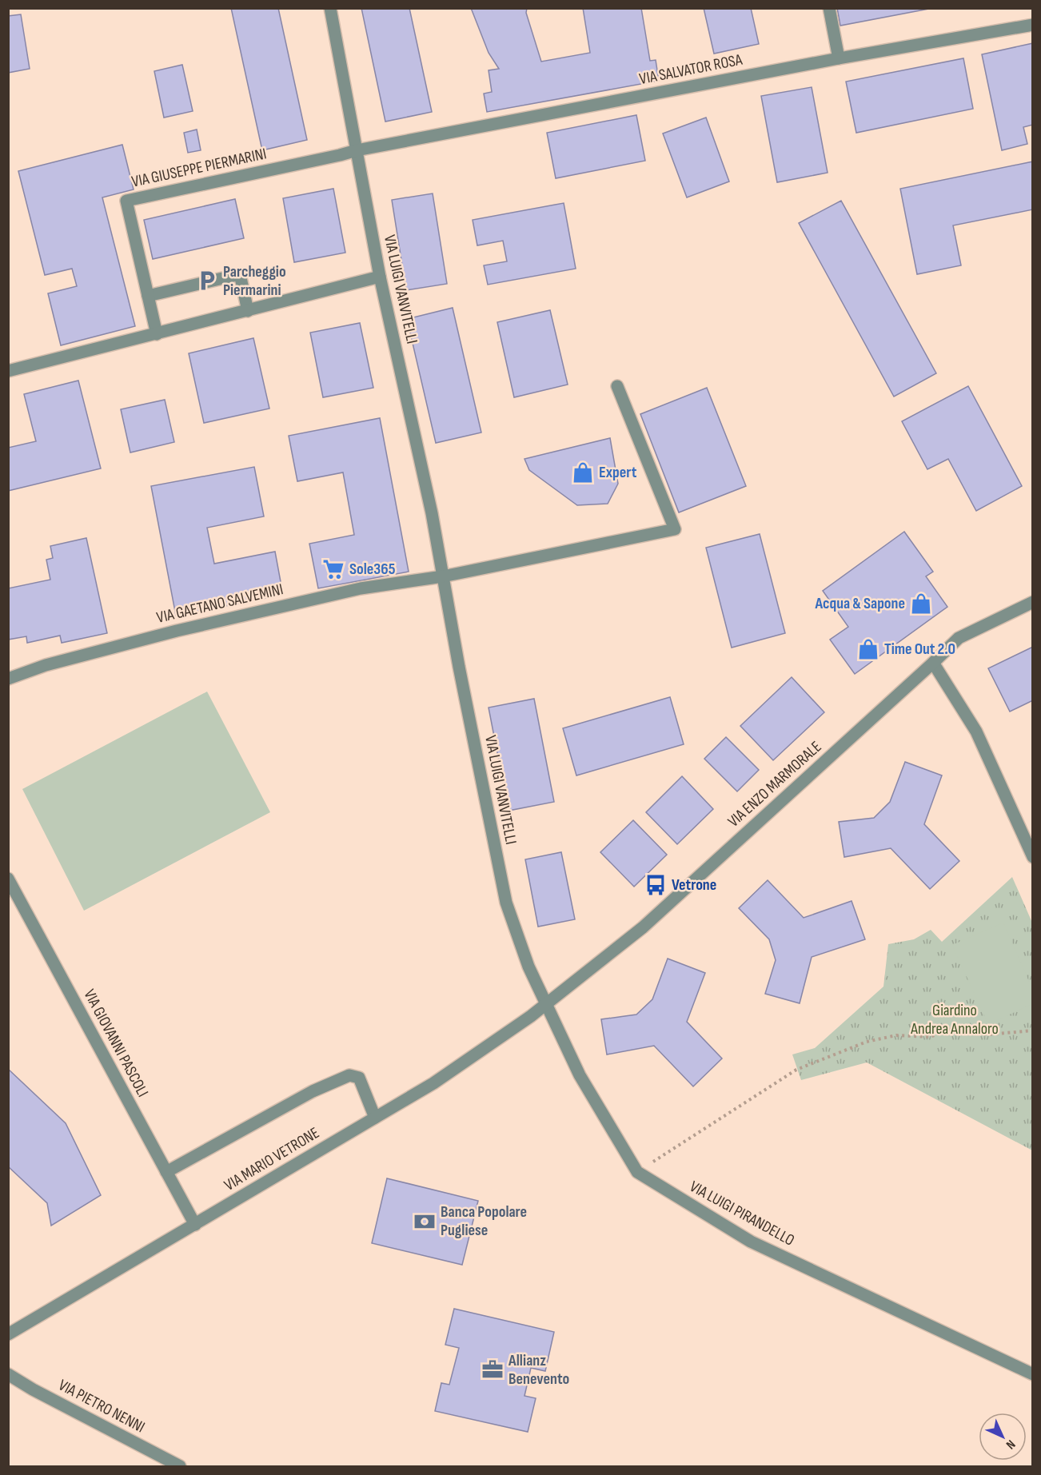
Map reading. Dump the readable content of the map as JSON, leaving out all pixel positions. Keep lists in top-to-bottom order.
{
  "streets": {
    "street": [
      "VIA SALVATOR ROSA",
      "VIA GIUSEPPE PIERMARINI",
      "VIA LUIGI VANVITELLI",
      "VIA GAETANO SALVEMINI",
      "VIA ENZO MARMORALE",
      "VIA GIOVANNI PASCOLI",
      "VIA MARIO VETRONE",
      "VIA LUIGI PIRANDELLO",
      "VIA PIETRO NENNI"
    ]
  },
  "crossings": [
    ["VIA SALVATOR ROSA", "VIA GIUSEPPE PIERMARINI"],
    ["VIA SALVATOR ROSA", "VIA LUIGI VANVITELLI"],
    ["VIA GIUSEPPE PIERMARINI", "VIA LUIGI VANVITELLI"],
    ["VIA LUIGI VANVITELLI", "VIA GAETANO SALVEMINI"],
    ["VIA LUIGI VANVITELLI", "VIA ENZO MARMORALE"],
    ["VIA LUIGI VANVITELLI", "VIA MARIO VETRONE"],
    ["VIA LUIGI VANVITELLI", "VIA LUIGI PIRANDELLO"],
    ["VIA ENZO MARMORALE", "VIA MARIO VETRONE"],
    ["VIA ENZO MARMORALE", "VIA LUIGI PIRANDELLO"],
    ["VIA GIOVANNI PASCOLI", "VIA MARIO VETRONE"],
    ["VIA MARIO VETRONE", "VIA LUIGI PIRANDELLO"]
  ],
  "parks": ["Giardino Andrea Annaloro"],
  "places": {
    "parking": ["Parcheggio Piermarini"],
    "shop": ["Expert", "Acqua & Sapone", "Time Out 2.0"],
    "supermarket": ["Sole365"],
    "bus stop": ["Vetrone"],
    "bank": ["Banca Popolare Pugliese"],
    "office": ["Allianz Benevento"]
  },
  "north": "bottom right"
}
